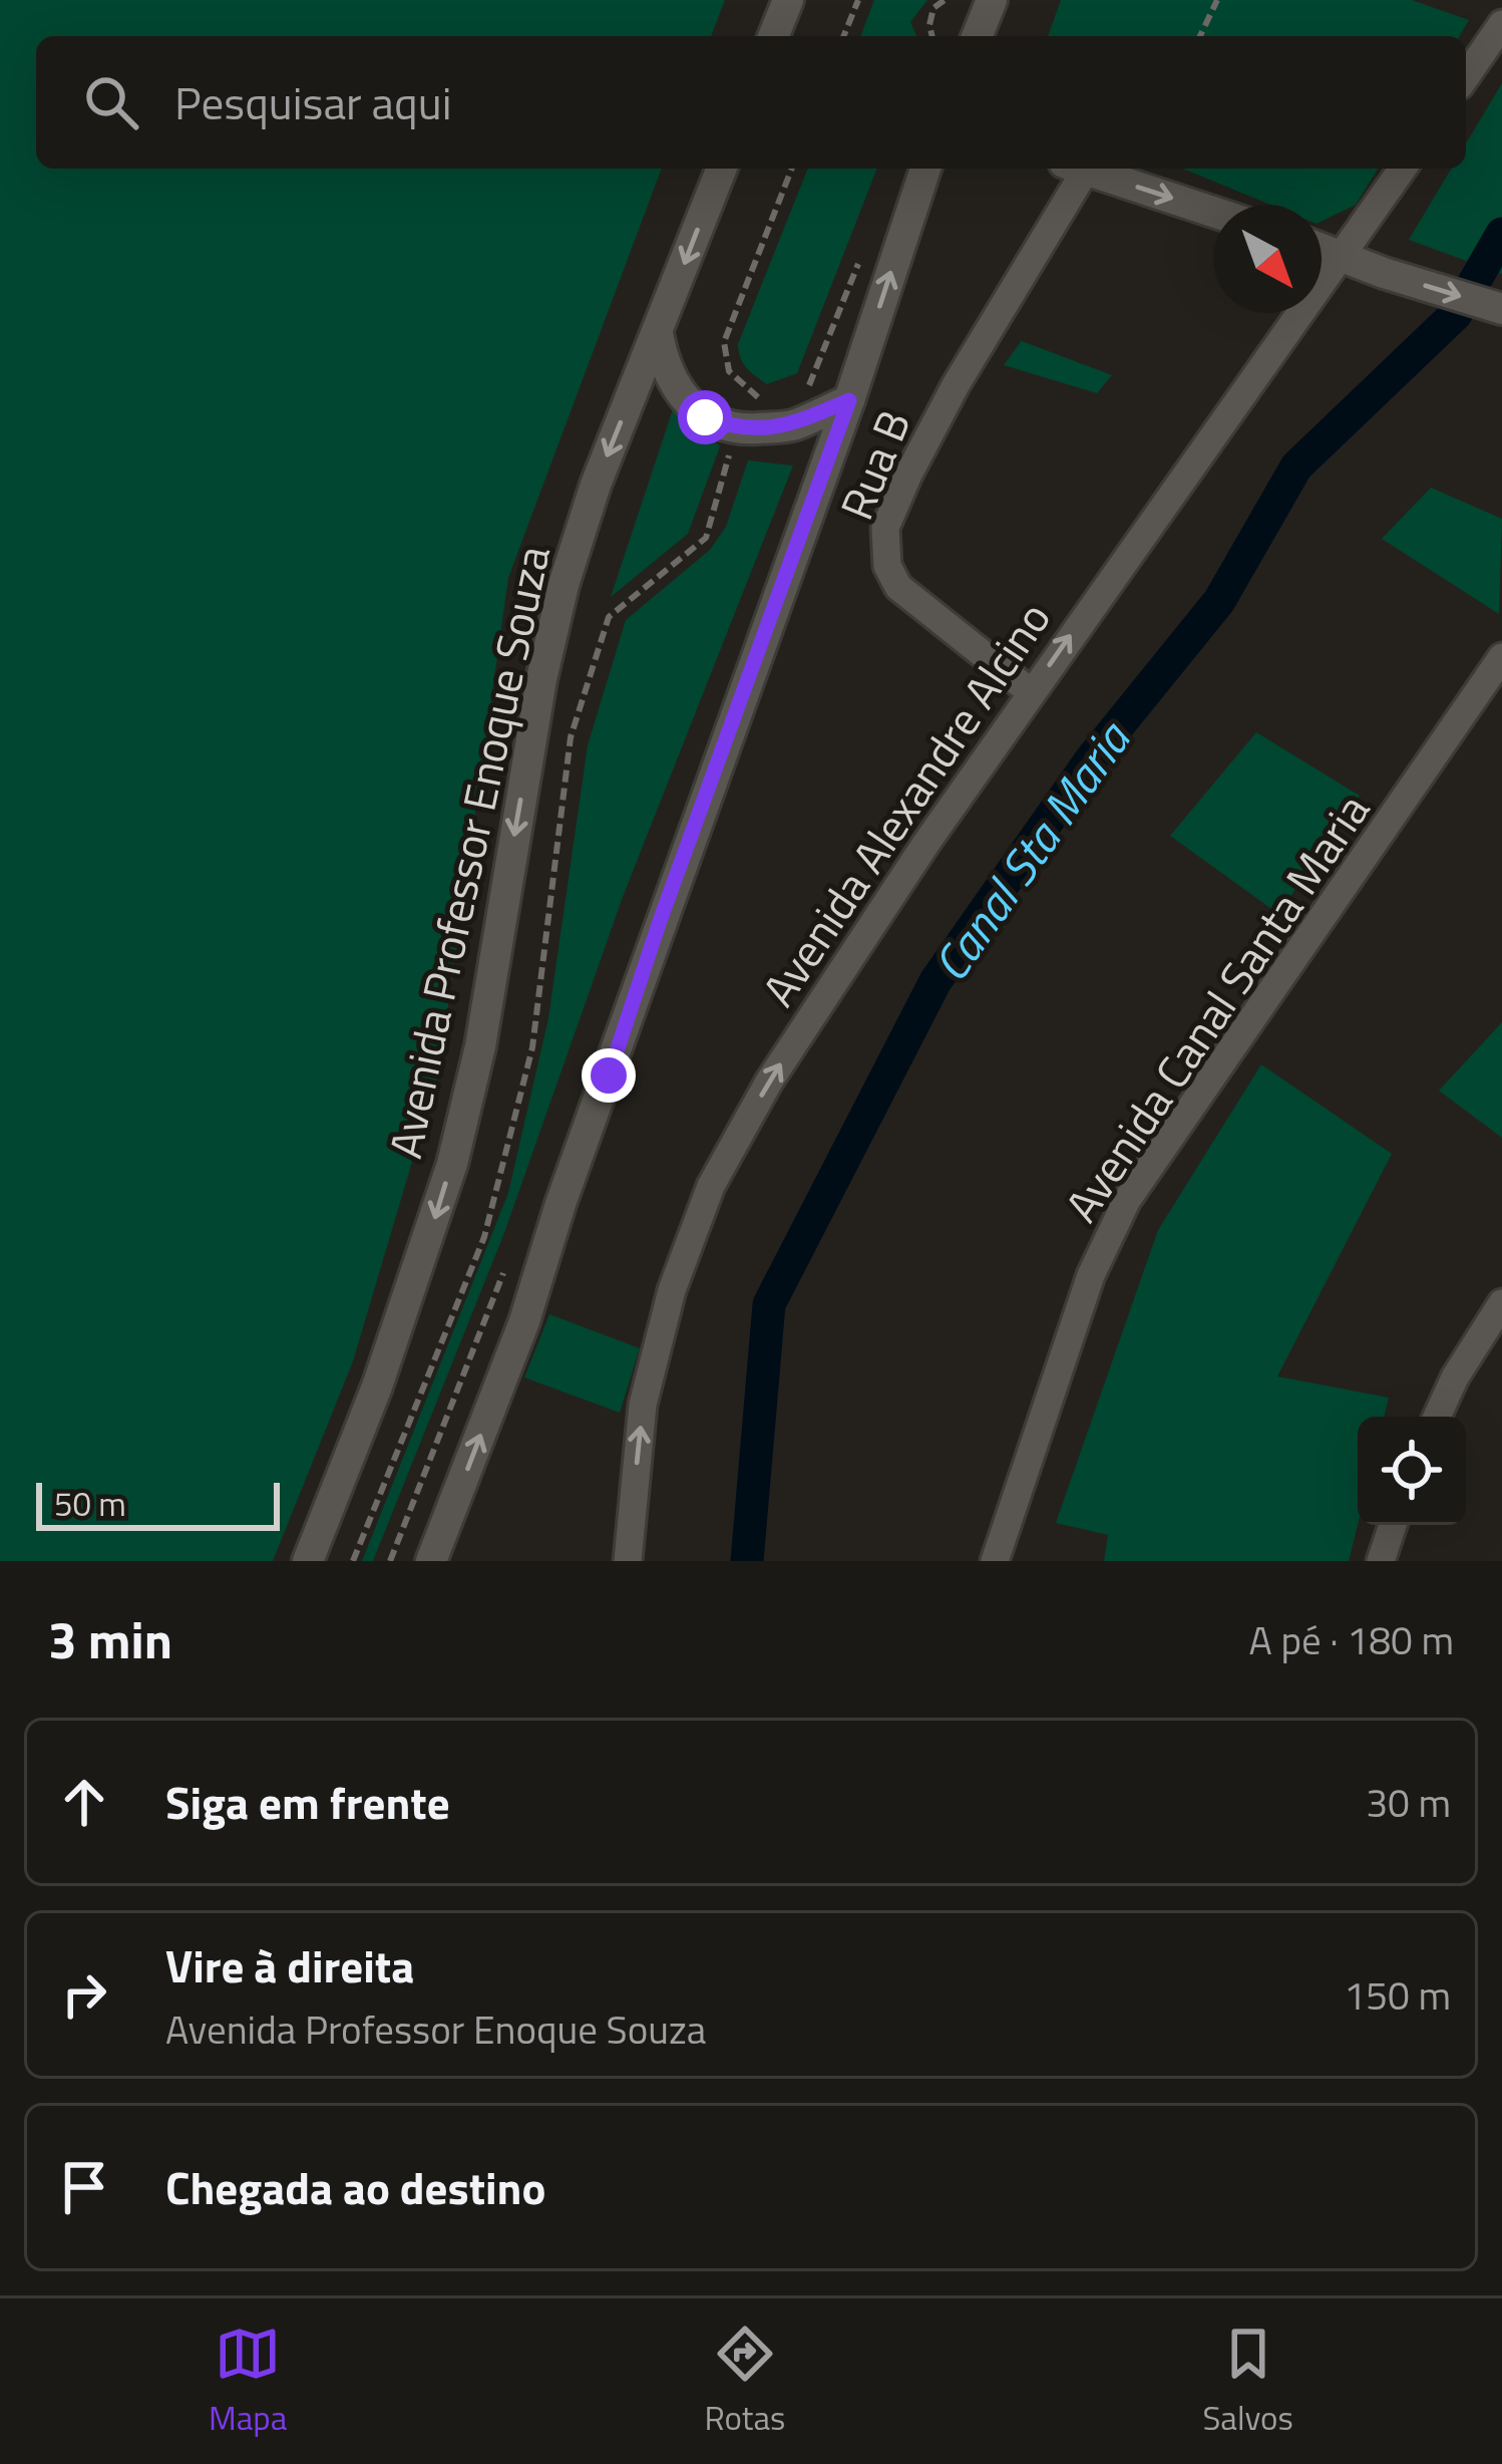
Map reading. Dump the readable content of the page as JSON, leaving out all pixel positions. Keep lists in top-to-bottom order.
{
  "streets": {
    "main road": ["Avenida Professor Enoque Souza"],
    "street": ["Rua B", "Avenida Alexandre Alcino", "Avenida Canal Santa Maria"]
  },
  "crossings": [
    ["Rua B", "Avenida Alexandre Alcino"]
  ],
  "one_way": ["Avenida Alexandre Alcino"],
  "water": ["Canal Sta Maria"],
  "scale_bar": "50 m",
  "north": "bottom right",
  "page": {
    "search": "Pesquisar aqui",
    "scale": "50 m",
    "heading": ["3 min", "A pé · 180 m"],
    "list": [
      ["Siga em frente", "30 m"],
      ["Vire à direita", "Avenida Professor Enoque Souza", "150 m"],
      "Chegada ao destino"
    ],
    "nav": ["Mapa", "Rotas", "Salvos"]
  }
}
